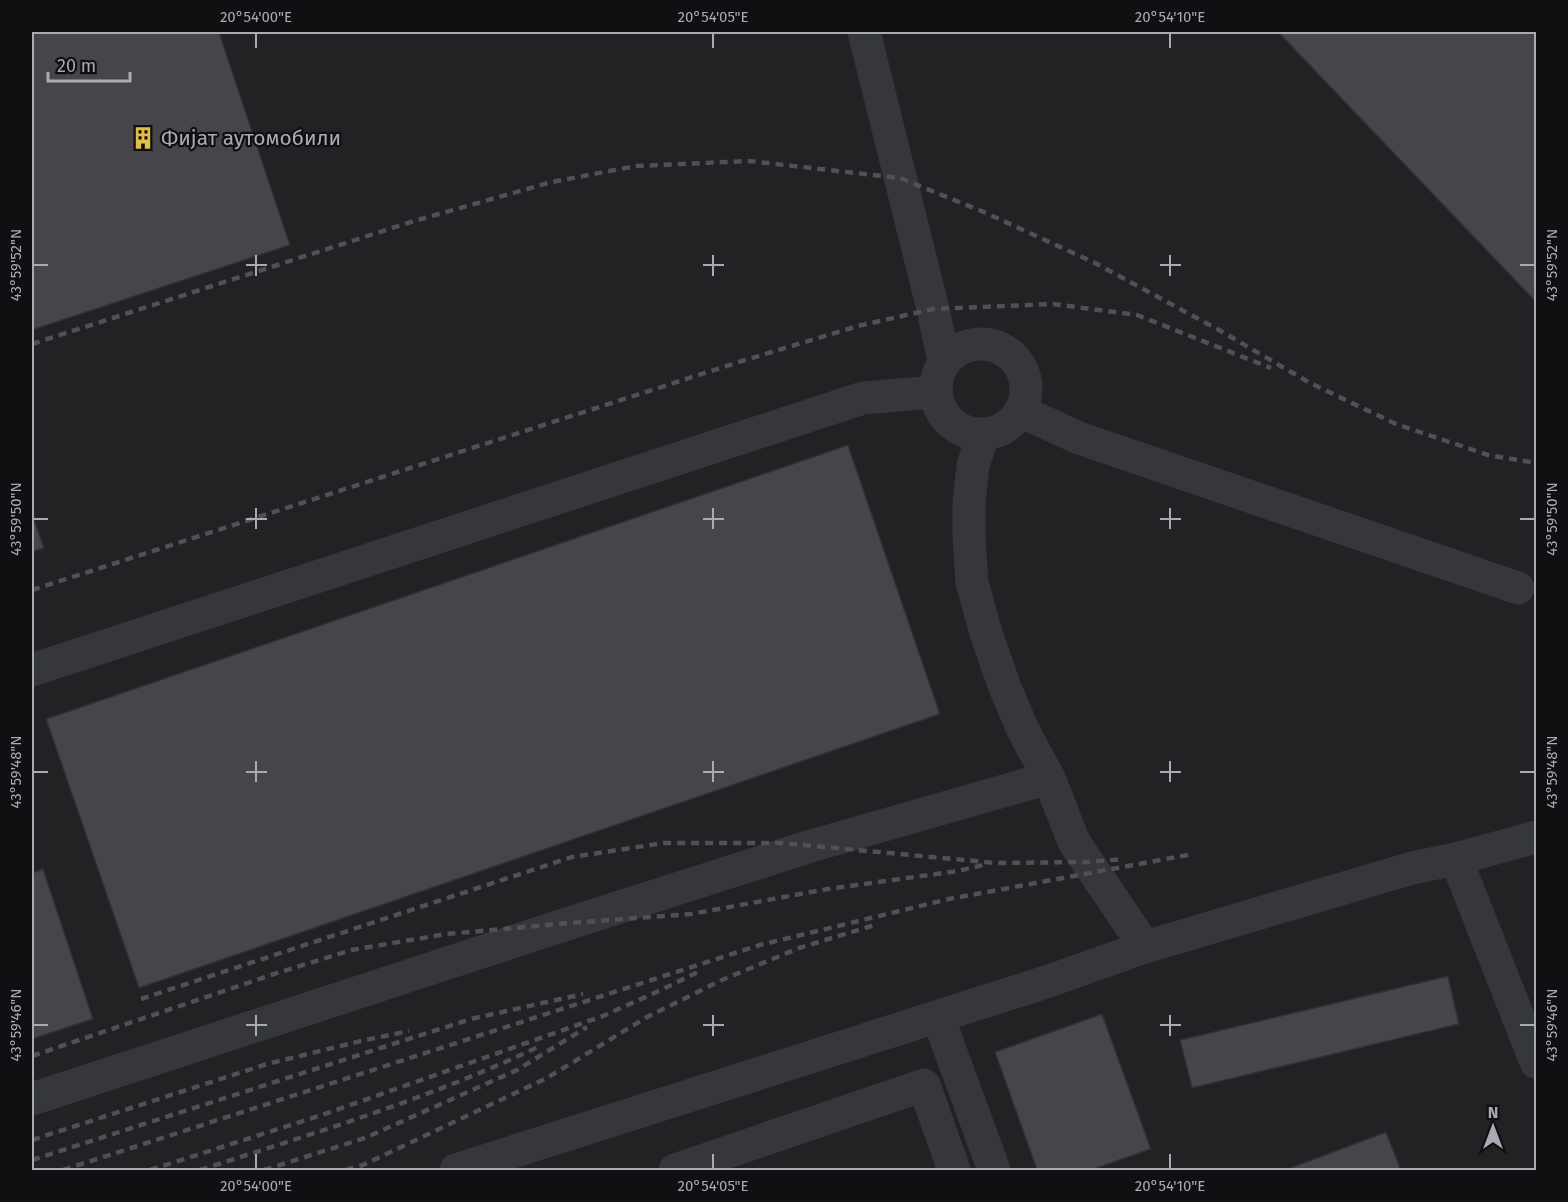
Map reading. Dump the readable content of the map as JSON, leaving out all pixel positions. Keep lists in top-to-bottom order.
{
  "places": {
    "building": ["Фијат аутомобили"]
  },
  "scale_bar": "20 m",
  "north": "top",
  "coordinates": [
    "20°54'00\"E",
    "20°54'05\"E",
    "20°54'10\"E",
    "43°59'52\"N",
    "43°59'50\"N",
    "43°59'48\"N",
    "43°59'46\"N"
  ]
}
